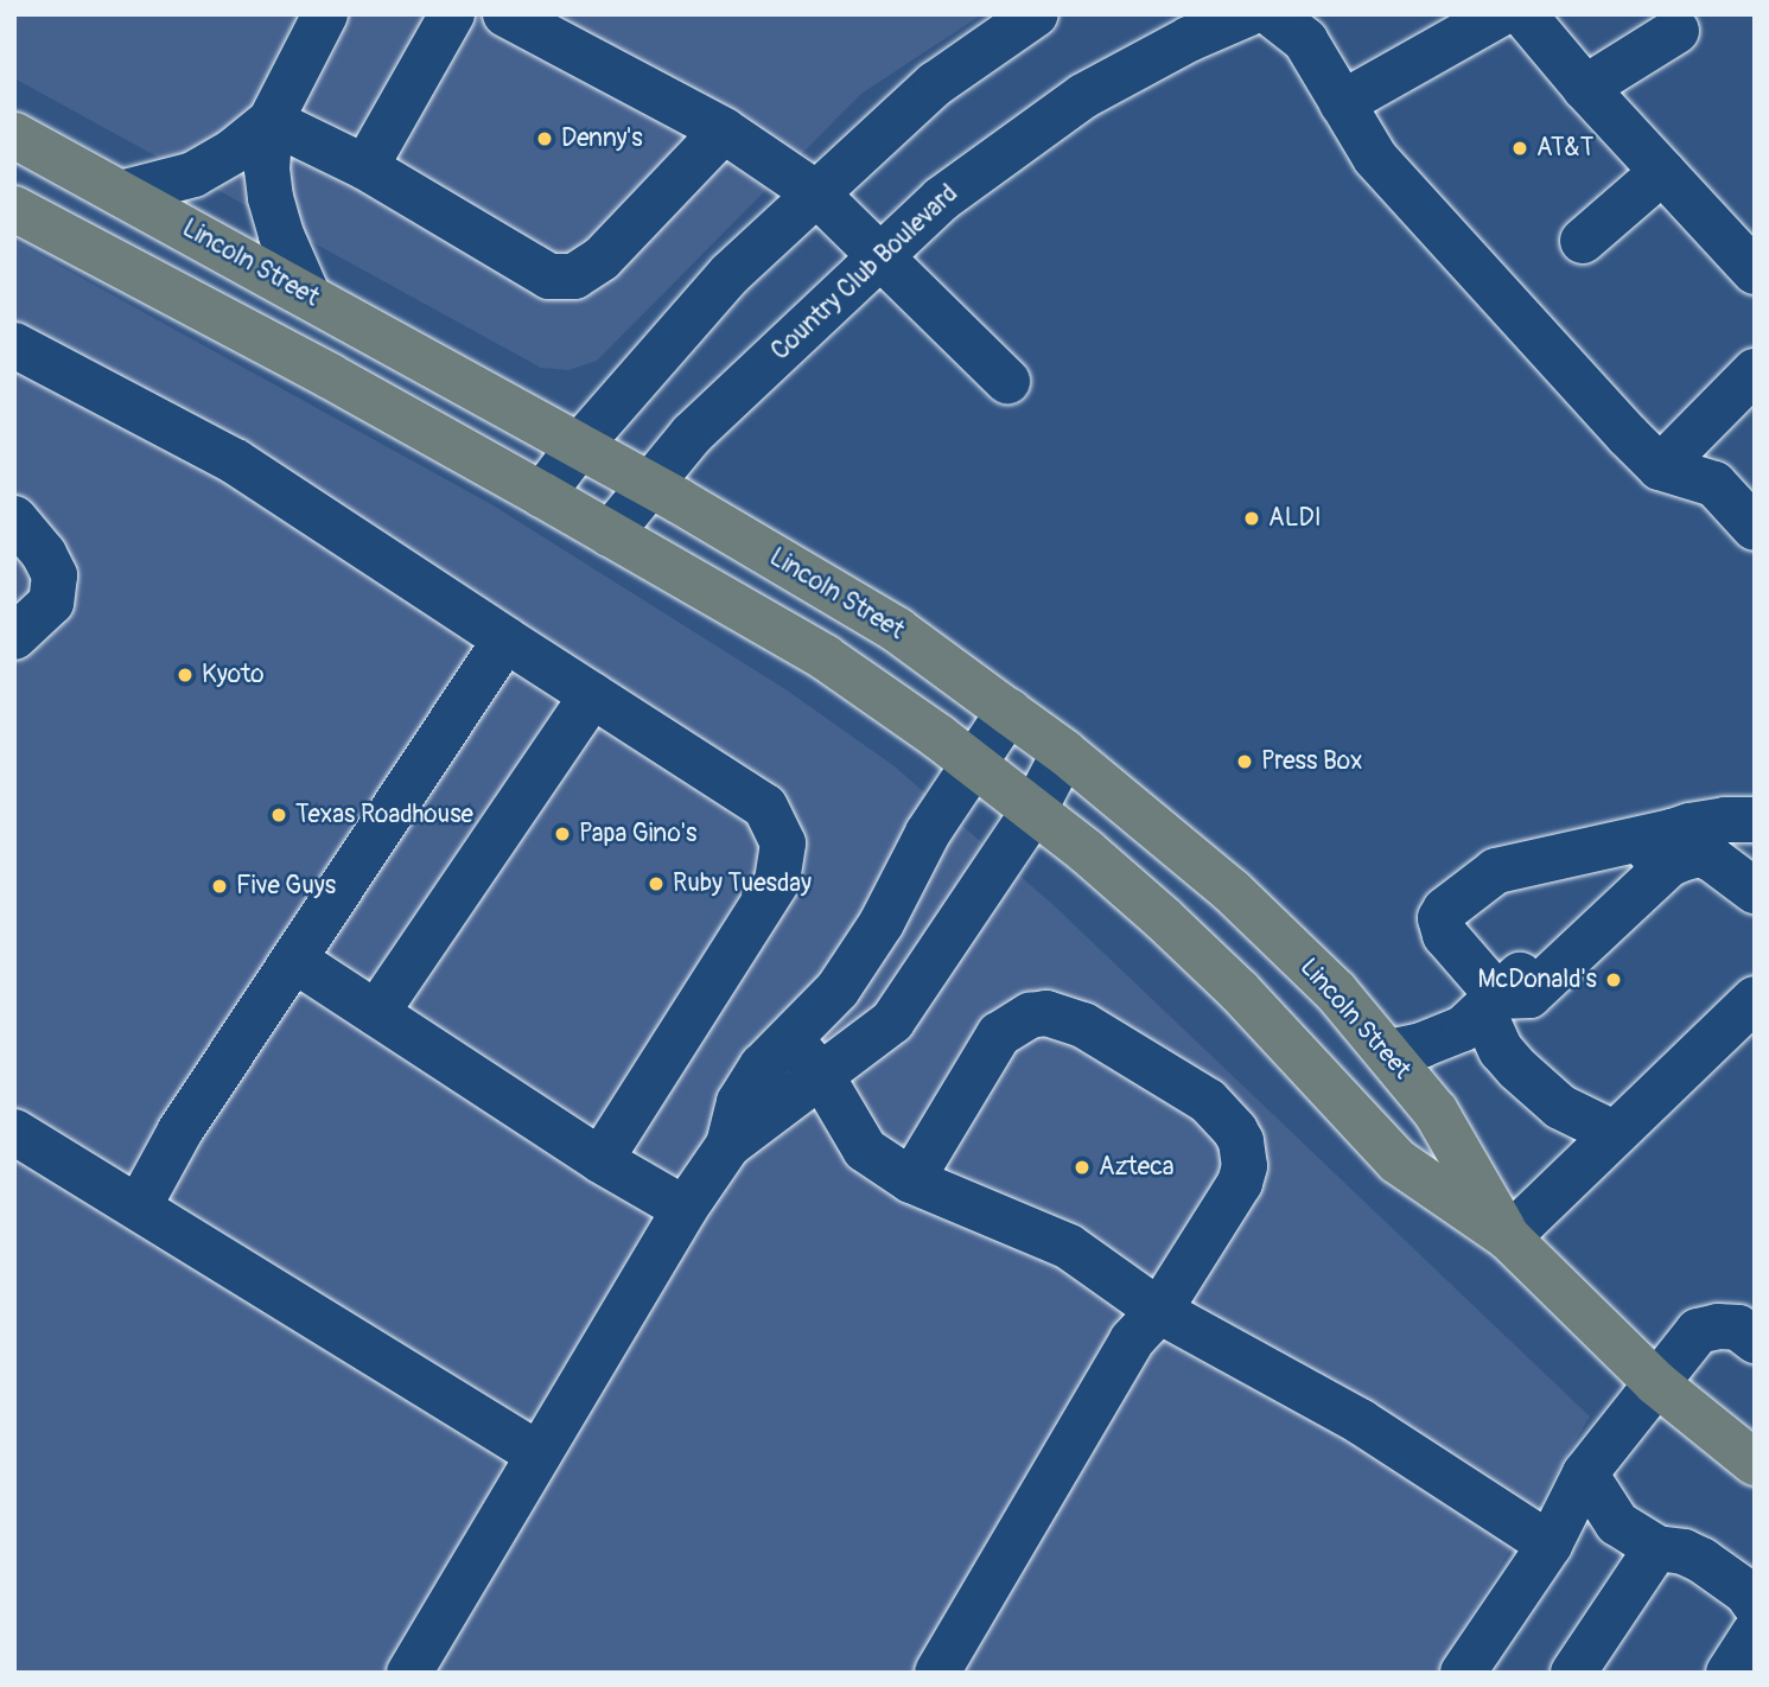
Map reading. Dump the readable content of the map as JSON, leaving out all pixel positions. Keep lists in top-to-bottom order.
{
  "streets": {
    "main road": ["Lincoln Street"],
    "street": ["Country Club Boulevard"]
  },
  "crossings": [
    ["Lincoln Street", "Country Club Boulevard"]
  ],
  "places": [
    "Denny's",
    "AT&T",
    "ALDI",
    "Kyoto",
    "Press Box",
    "Texas Roadhouse",
    "Papa Gino's",
    "Ruby Tuesday",
    "Five Guys",
    "McDonald's",
    "Azteca"
  ]
}
